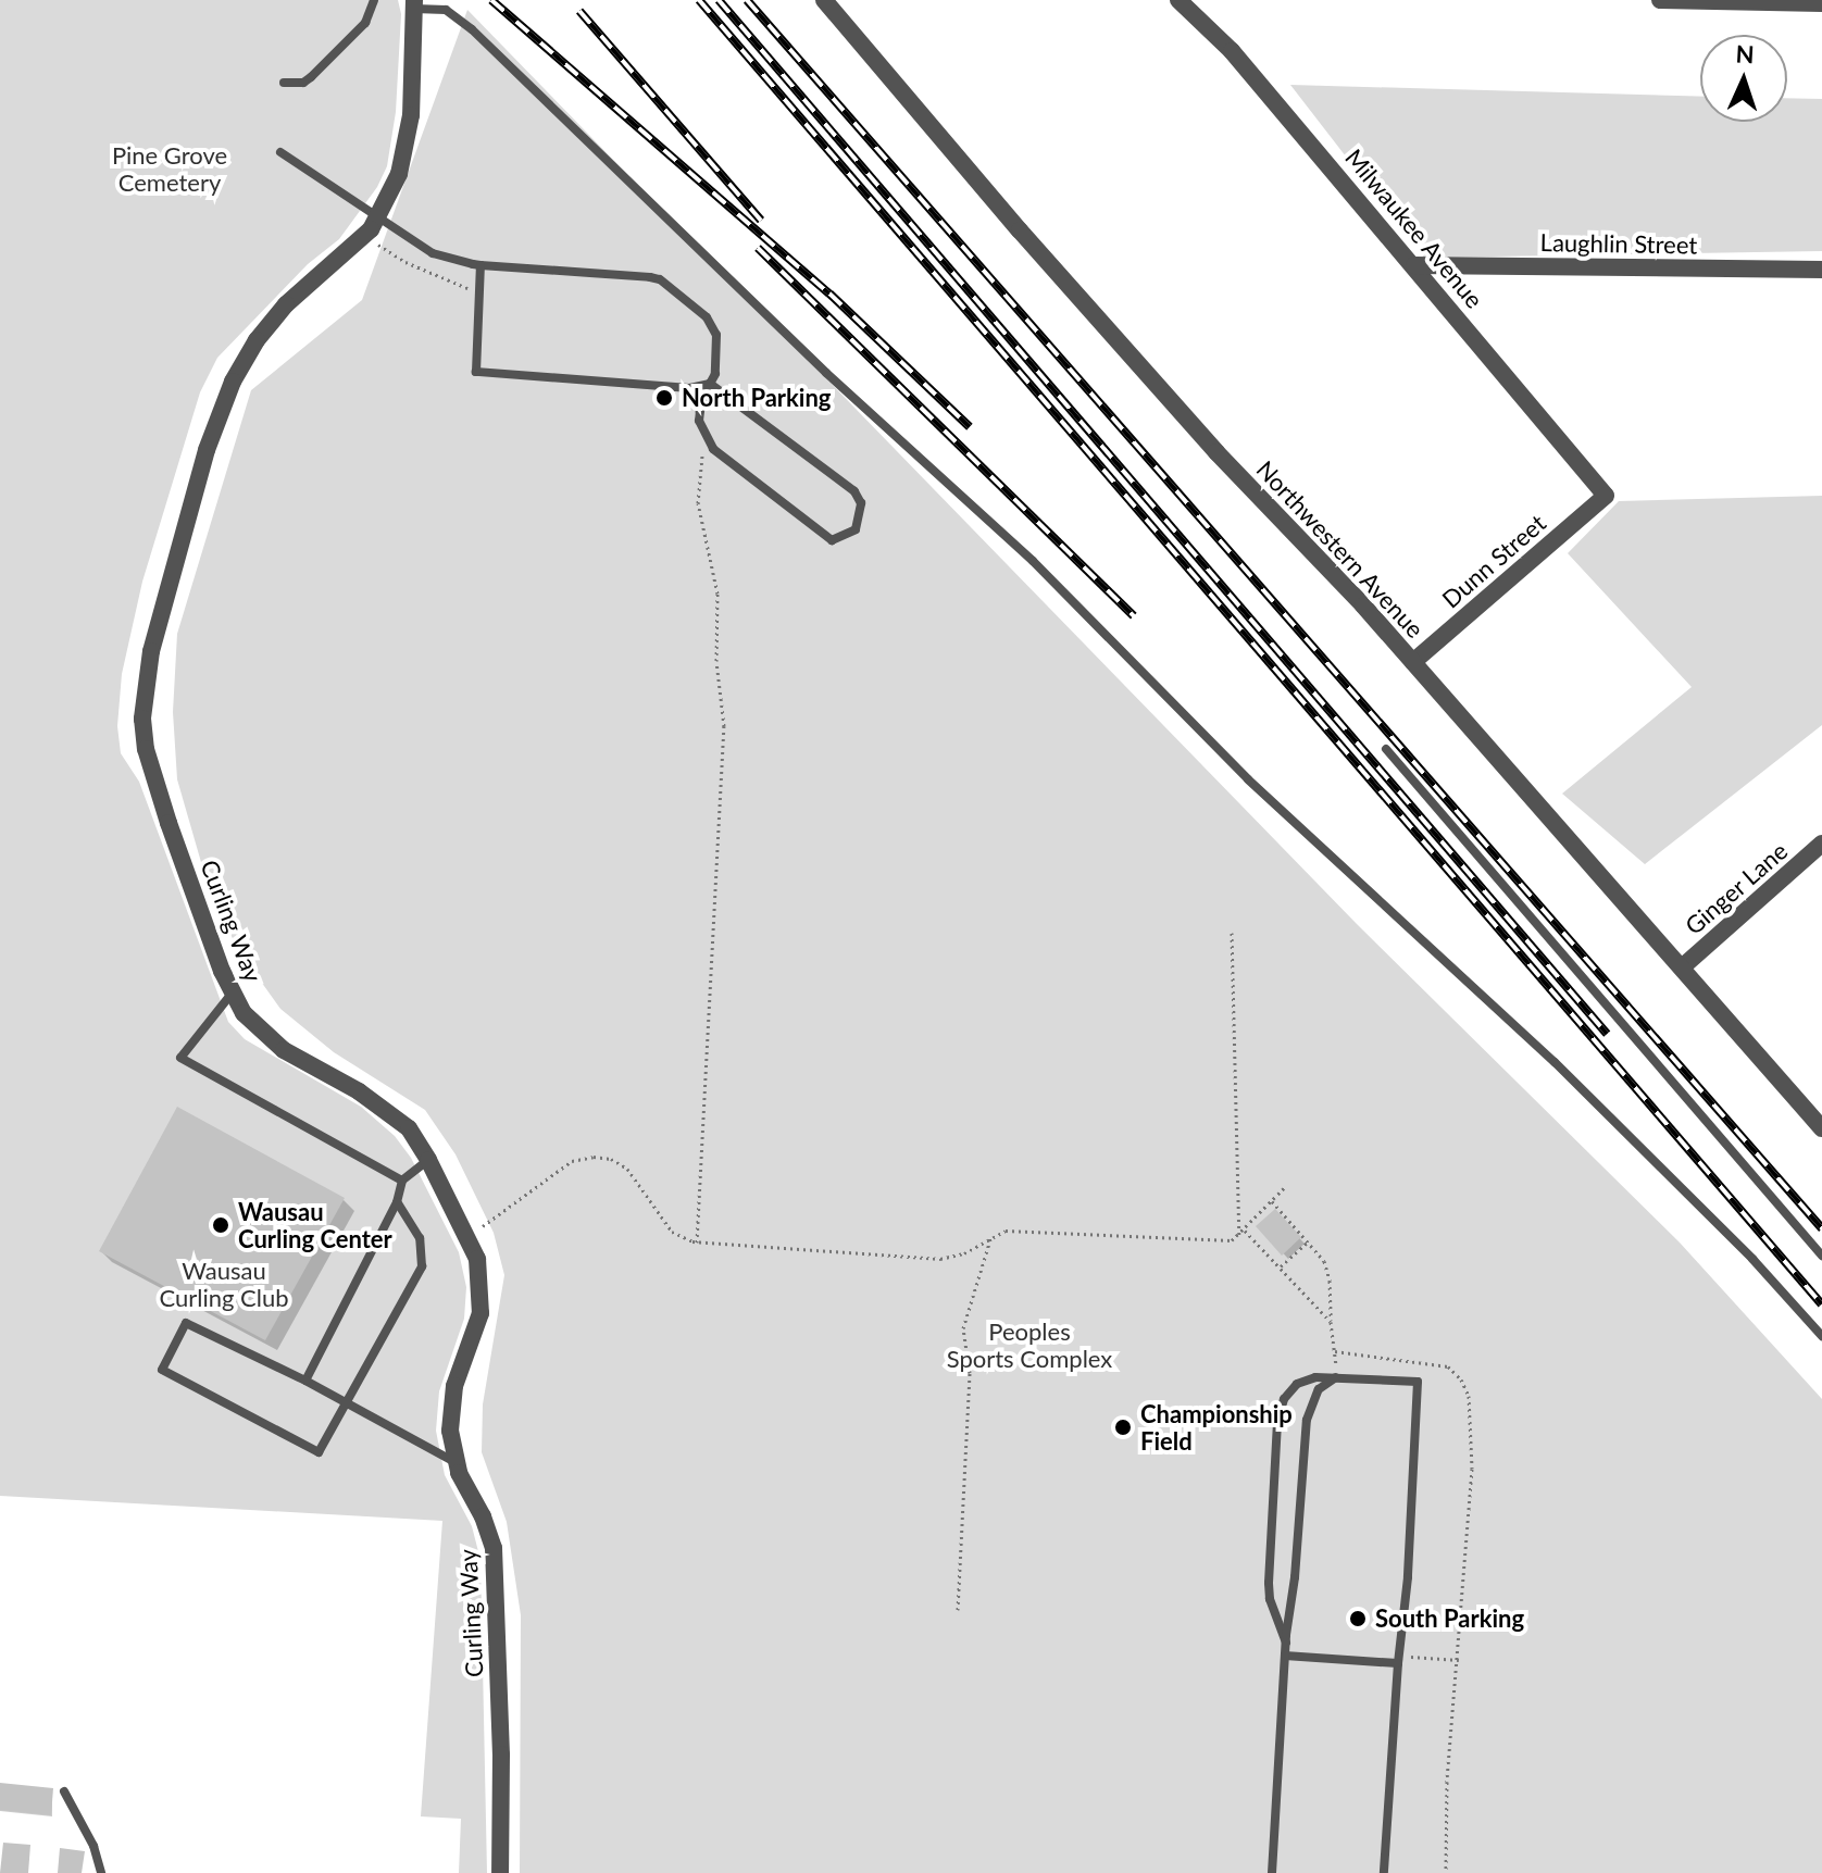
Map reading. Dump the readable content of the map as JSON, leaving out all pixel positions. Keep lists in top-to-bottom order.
{
  "streets": {
    "street": [
      "Milwaukee Avenue",
      "Laughlin Street",
      "Northwestern Avenue",
      "Dunn Street",
      "Ginger Lane",
      "Curling Way"
    ]
  },
  "crossings": [
    ["Milwaukee Avenue", "Laughlin Street"],
    ["Milwaukee Avenue", "Dunn Street"],
    ["Northwestern Avenue", "Dunn Street"],
    ["Northwestern Avenue", "Ginger Lane"]
  ],
  "parks": ["Pine Grove Cemetery", "Wausau Curling Club", "Peoples Sports Complex"],
  "places": [
    "North Parking",
    "Wausau Curling Center",
    "Championship Field",
    "South Parking"
  ],
  "north": "top"
}
